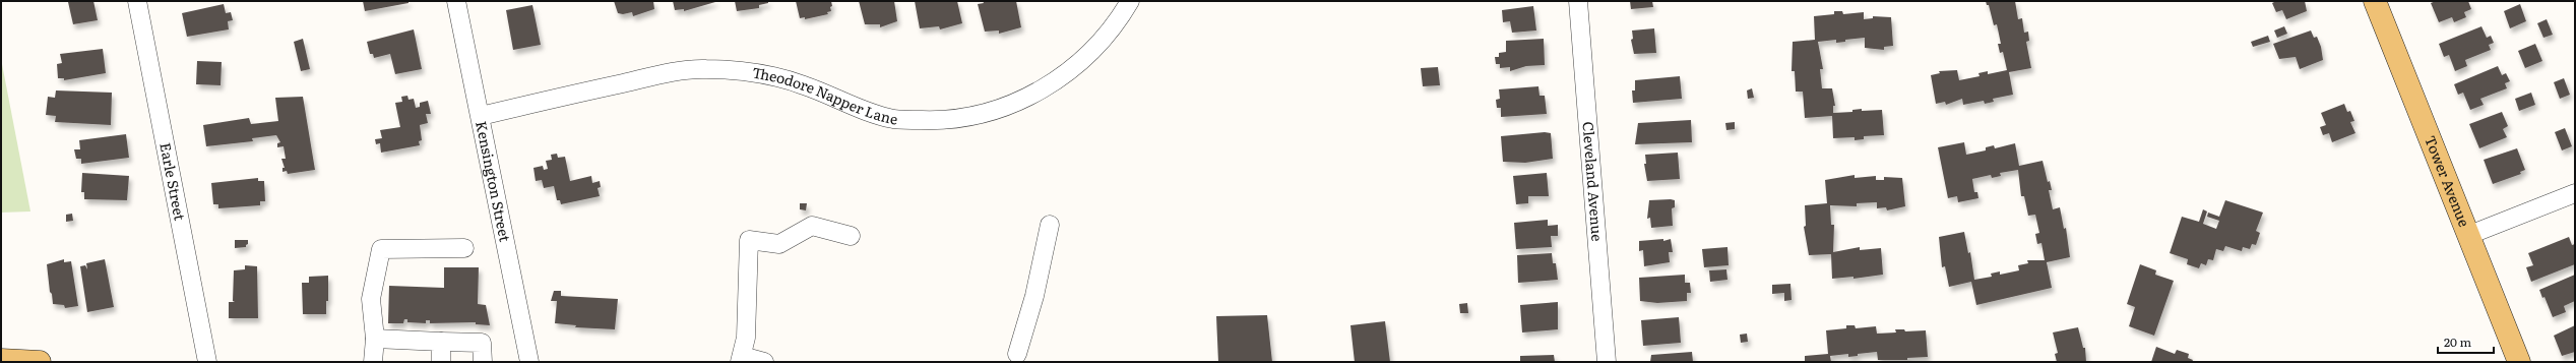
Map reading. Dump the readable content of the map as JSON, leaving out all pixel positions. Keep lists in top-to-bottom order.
{
  "streets": {
    "main road": ["Tower Avenue"],
    "street": [
      "Theodore Napper Lane",
      "Earle Street",
      "Kensington Street",
      "Cleveland Avenue"
    ]
  },
  "crossings": [
    ["Theodore Napper Lane", "Kensington Street"]
  ],
  "scale_bar": "20 m"
}
